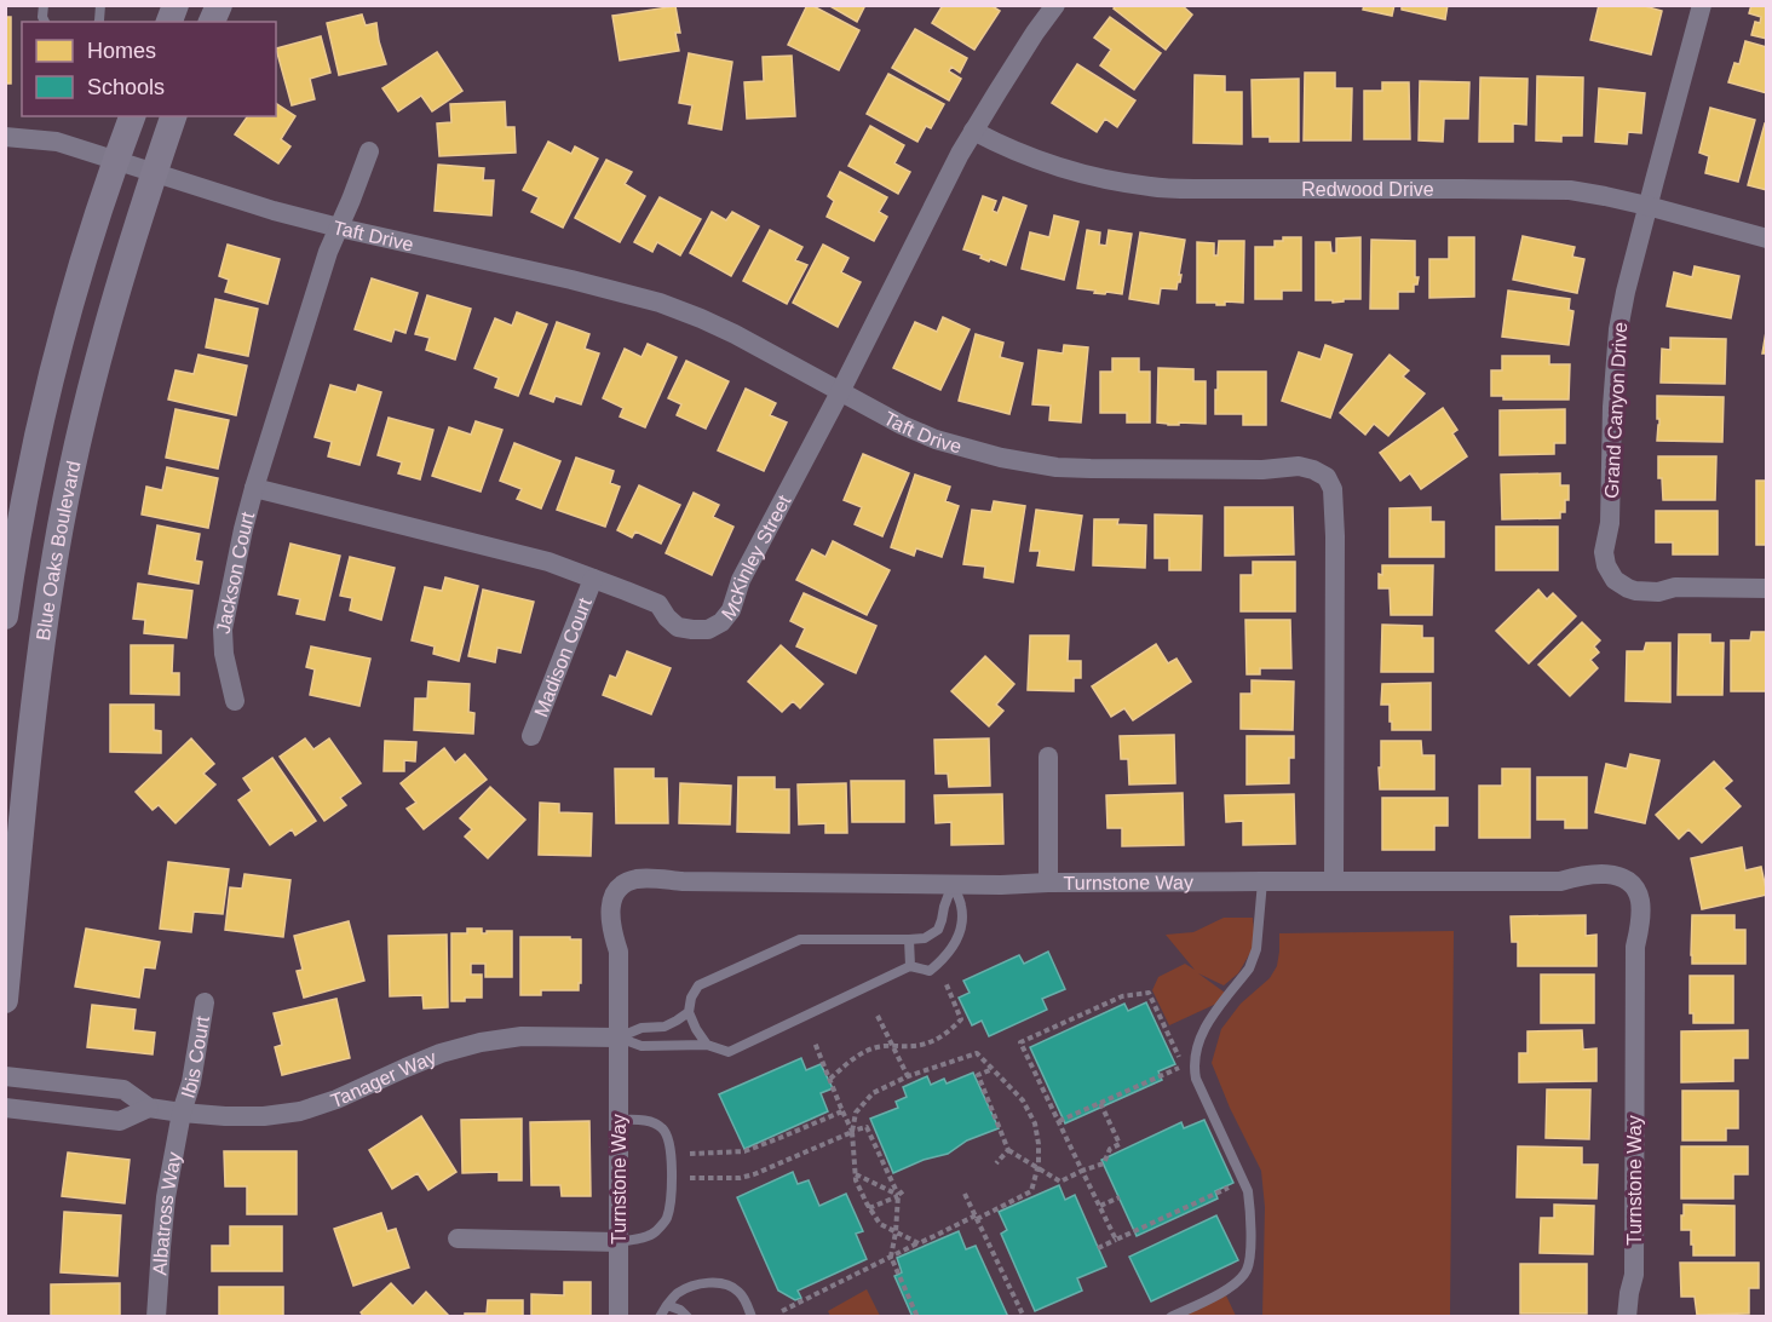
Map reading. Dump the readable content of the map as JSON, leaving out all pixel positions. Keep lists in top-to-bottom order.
{
  "streets": {
    "main road": ["Blue Oaks Boulevard"],
    "street": [
      "Redwood Drive",
      "Taft Drive",
      "Grand Canyon Drive",
      "McKinley Street",
      "Jackson Court",
      "Madison Court",
      "Turnstone Way",
      "Ibis Court",
      "Tanager Way",
      "Albatross Way"
    ]
  },
  "crossings": [
    ["Redwood Drive", "Grand Canyon Drive"],
    ["Redwood Drive", "McKinley Street"],
    ["Taft Drive", "Blue Oaks Boulevard"],
    ["Taft Drive", "McKinley Street"],
    ["Taft Drive", "Turnstone Way"],
    ["McKinley Street", "Jackson Court"],
    ["McKinley Street", "Madison Court"],
    ["Turnstone Way", "Tanager Way"],
    ["Ibis Court", "Tanager Way"],
    ["Ibis Court", "Albatross Way"],
    ["Tanager Way", "Albatross Way"]
  ],
  "legend": ["Homes", "Schools"]
}
